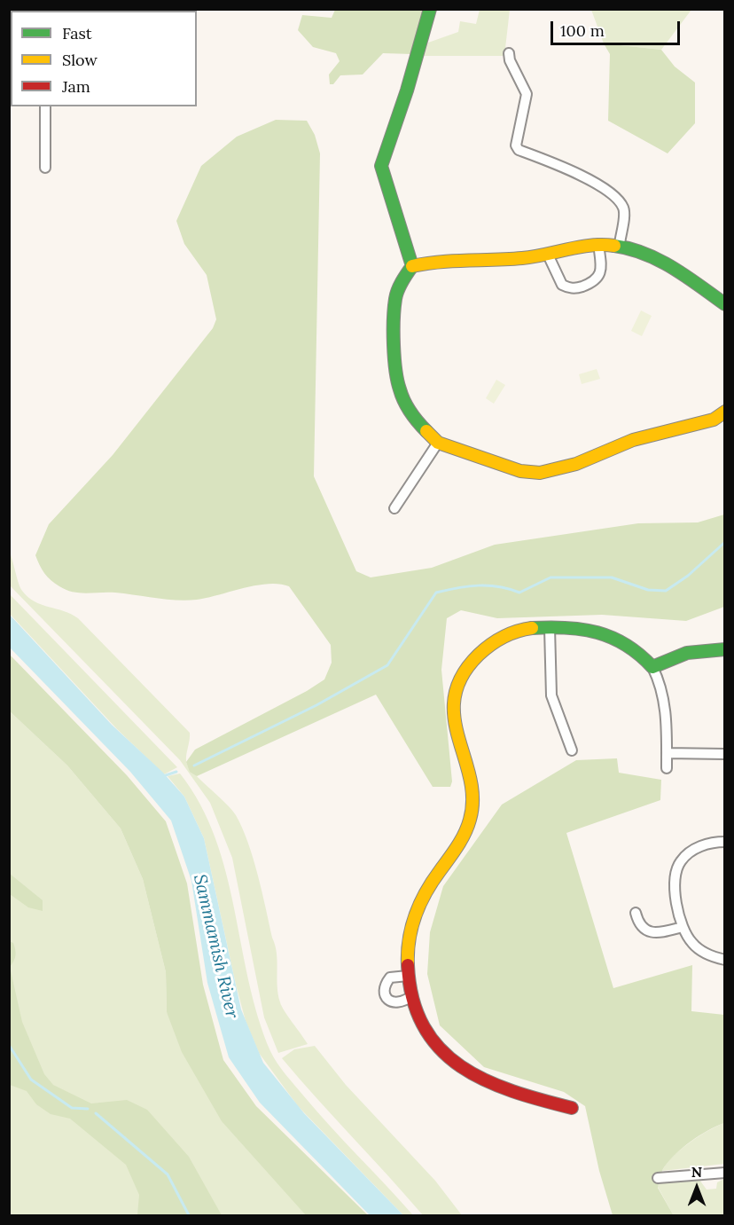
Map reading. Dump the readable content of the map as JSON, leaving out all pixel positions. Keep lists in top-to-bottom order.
{
  "water": ["Sammamish River"],
  "legend": ["Fast", "Slow", "Jam"],
  "scale_bar": "100 m",
  "north": "top"
}
